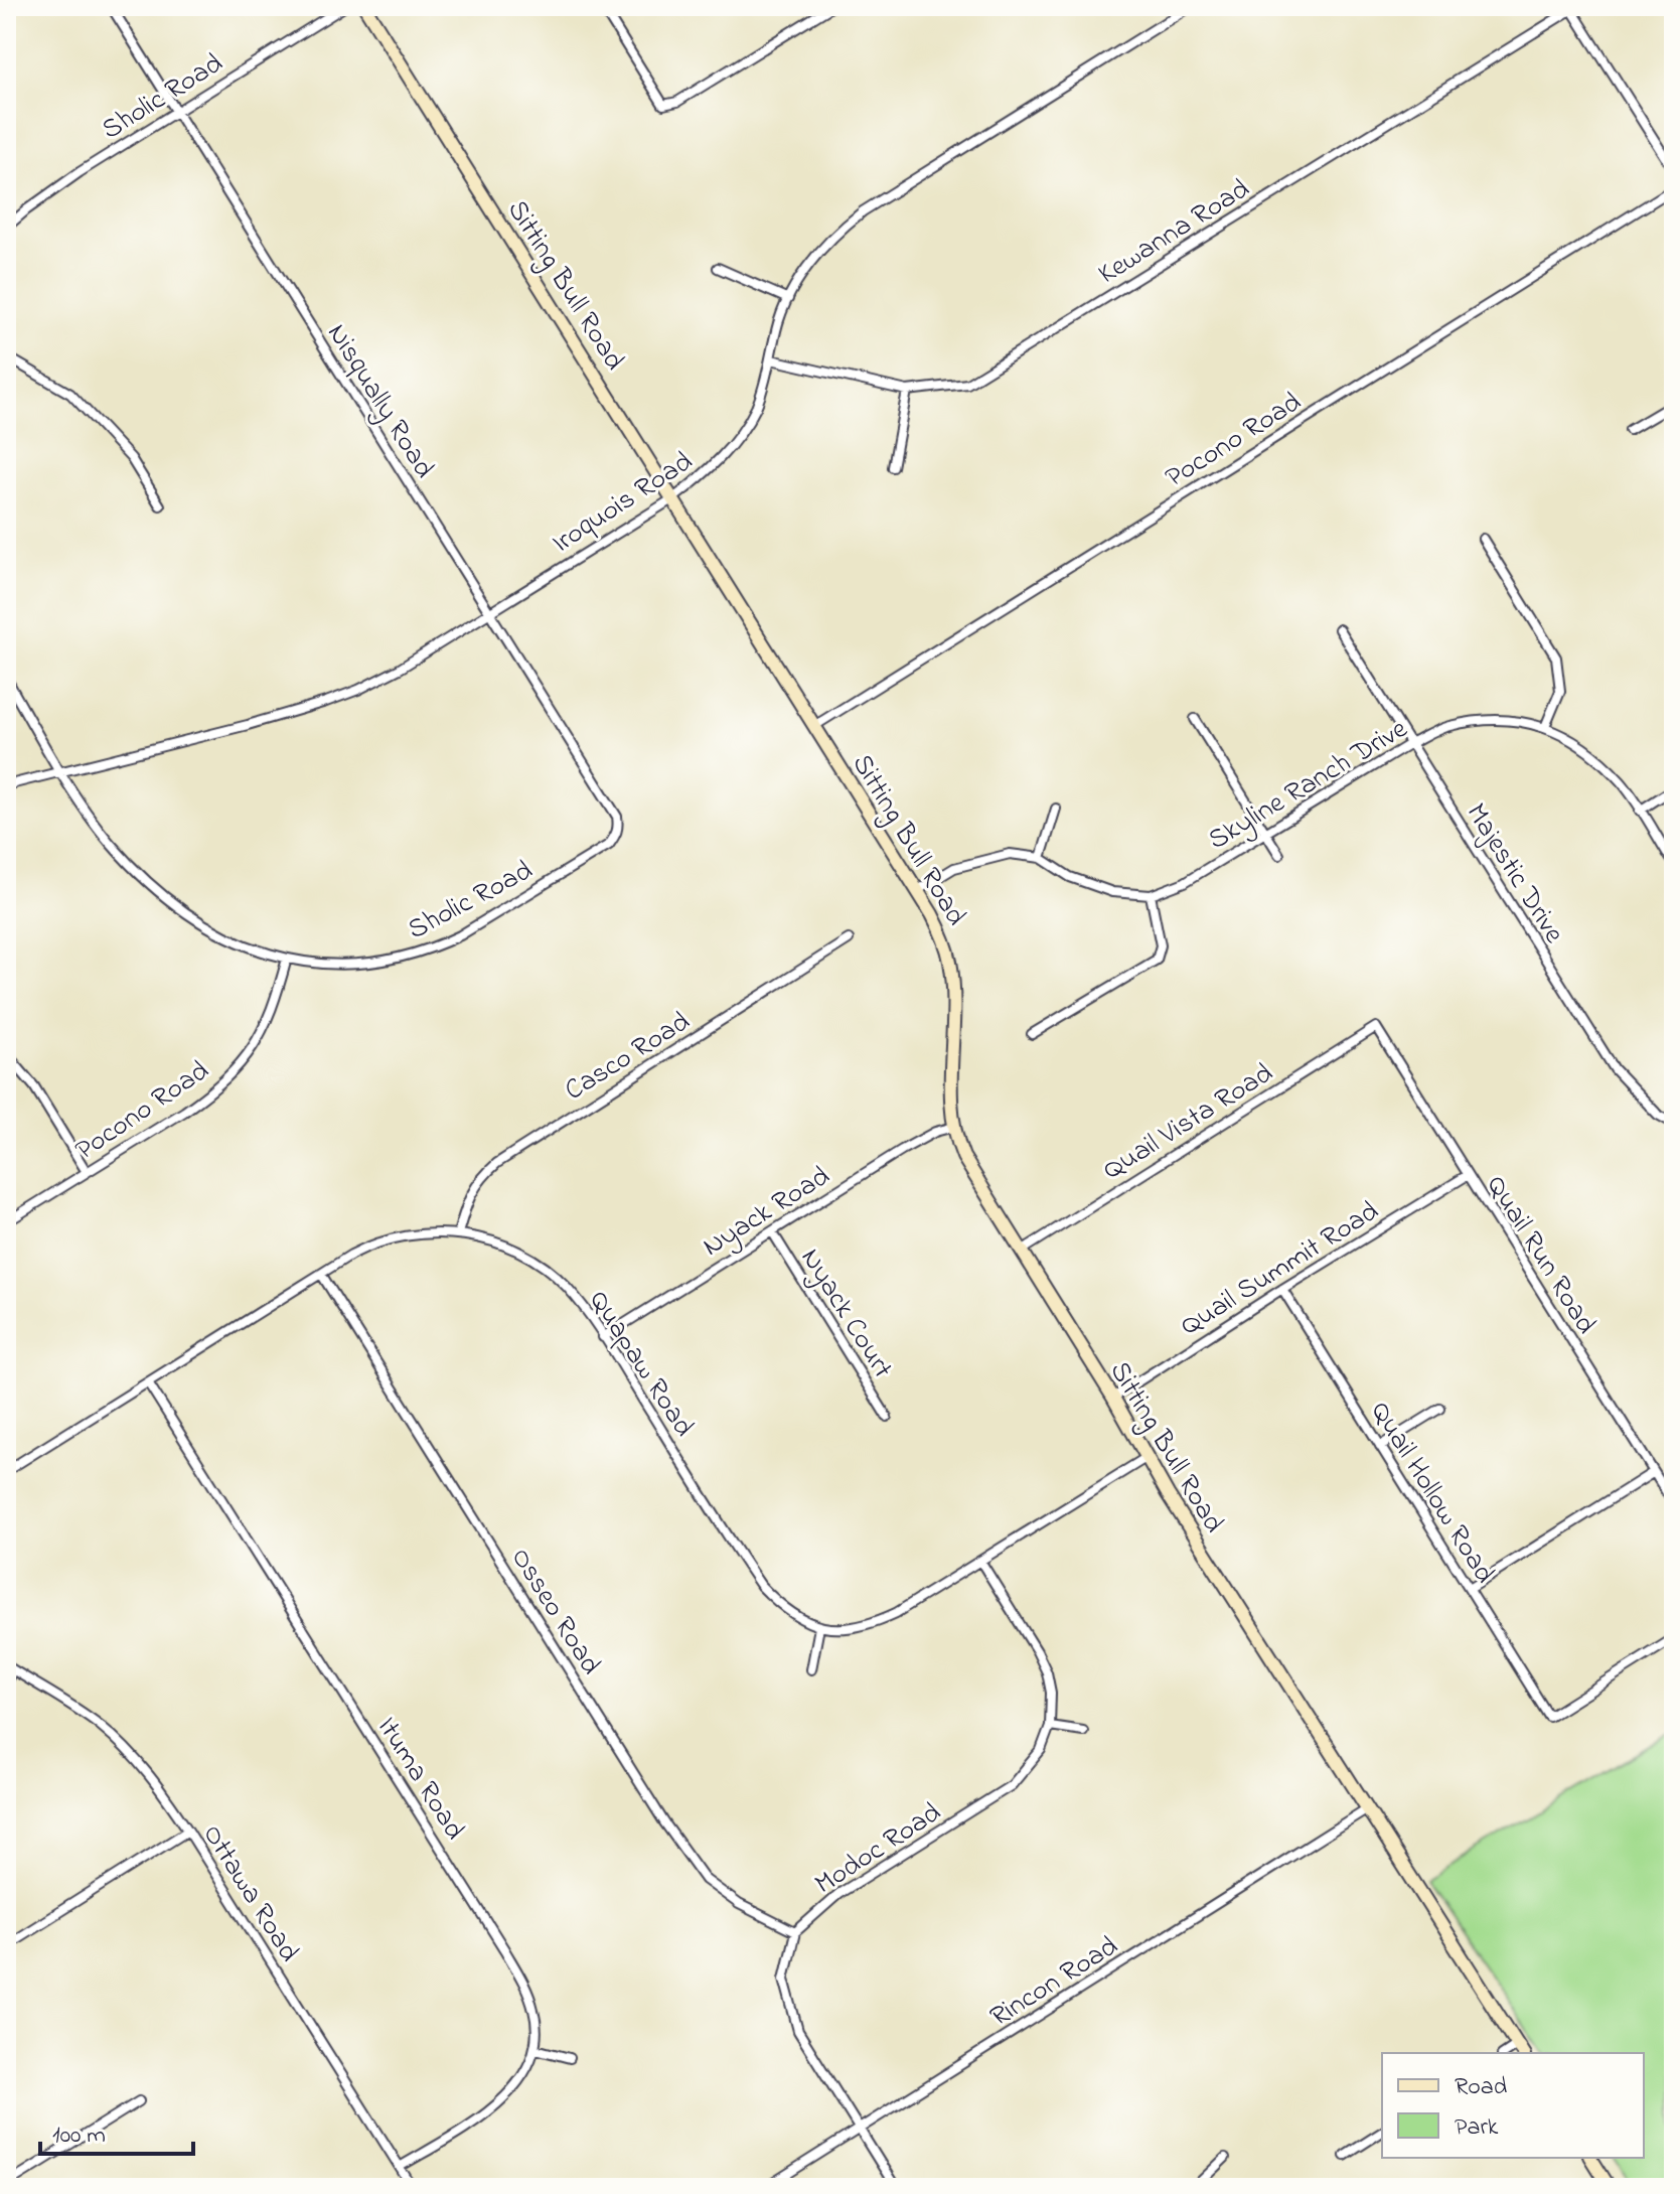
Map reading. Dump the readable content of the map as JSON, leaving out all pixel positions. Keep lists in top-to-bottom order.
{
  "streets": {
    "street": [
      "Sholic Road",
      "Kewanna Road",
      "Sitting Bull Road",
      "Nisqually Road",
      "Pocono Road",
      "Iroquois Road",
      "Skyline Ranch Drive",
      "Majestic Drive",
      "Casco Road",
      "Quail Vista Road",
      "Nyack Road",
      "Quail Run Road",
      "Quail Summit Road",
      "Nyack Court",
      "Quapaw Road",
      "Quail Hollow Road",
      "Osseo Road",
      "Ituma Road",
      "Modoc Road",
      "Ottawa Road",
      "Rincon Road"
    ]
  },
  "crossings": [
    ["Sholic Road", "Nisqually Road"],
    ["Sholic Road", "Pocono Road"],
    ["Sholic Road", "Iroquois Road"],
    ["Kewanna Road", "Iroquois Road"],
    ["Sitting Bull Road", "Pocono Road"],
    ["Sitting Bull Road", "Iroquois Road"],
    ["Sitting Bull Road", "Skyline Ranch Drive"],
    ["Sitting Bull Road", "Quail Vista Road"],
    ["Sitting Bull Road", "Nyack Road"],
    ["Sitting Bull Road", "Quail Summit Road"],
    ["Sitting Bull Road", "Rincon Road"],
    ["Nisqually Road", "Iroquois Road"],
    ["Skyline Ranch Drive", "Majestic Drive"],
    ["Casco Road", "Quapaw Road"],
    ["Quail Vista Road", "Quail Run Road"],
    ["Nyack Road", "Nyack Court"],
    ["Nyack Road", "Quapaw Road"],
    ["Quail Run Road", "Quail Summit Road"],
    ["Quail Summit Road", "Quail Hollow Road"],
    ["Quapaw Road", "Osseo Road"],
    ["Quapaw Road", "Ituma Road"],
    ["Osseo Road", "Modoc Road"]
  ],
  "legend": ["Road", "Park"],
  "scale_bar": "100 m"
}
